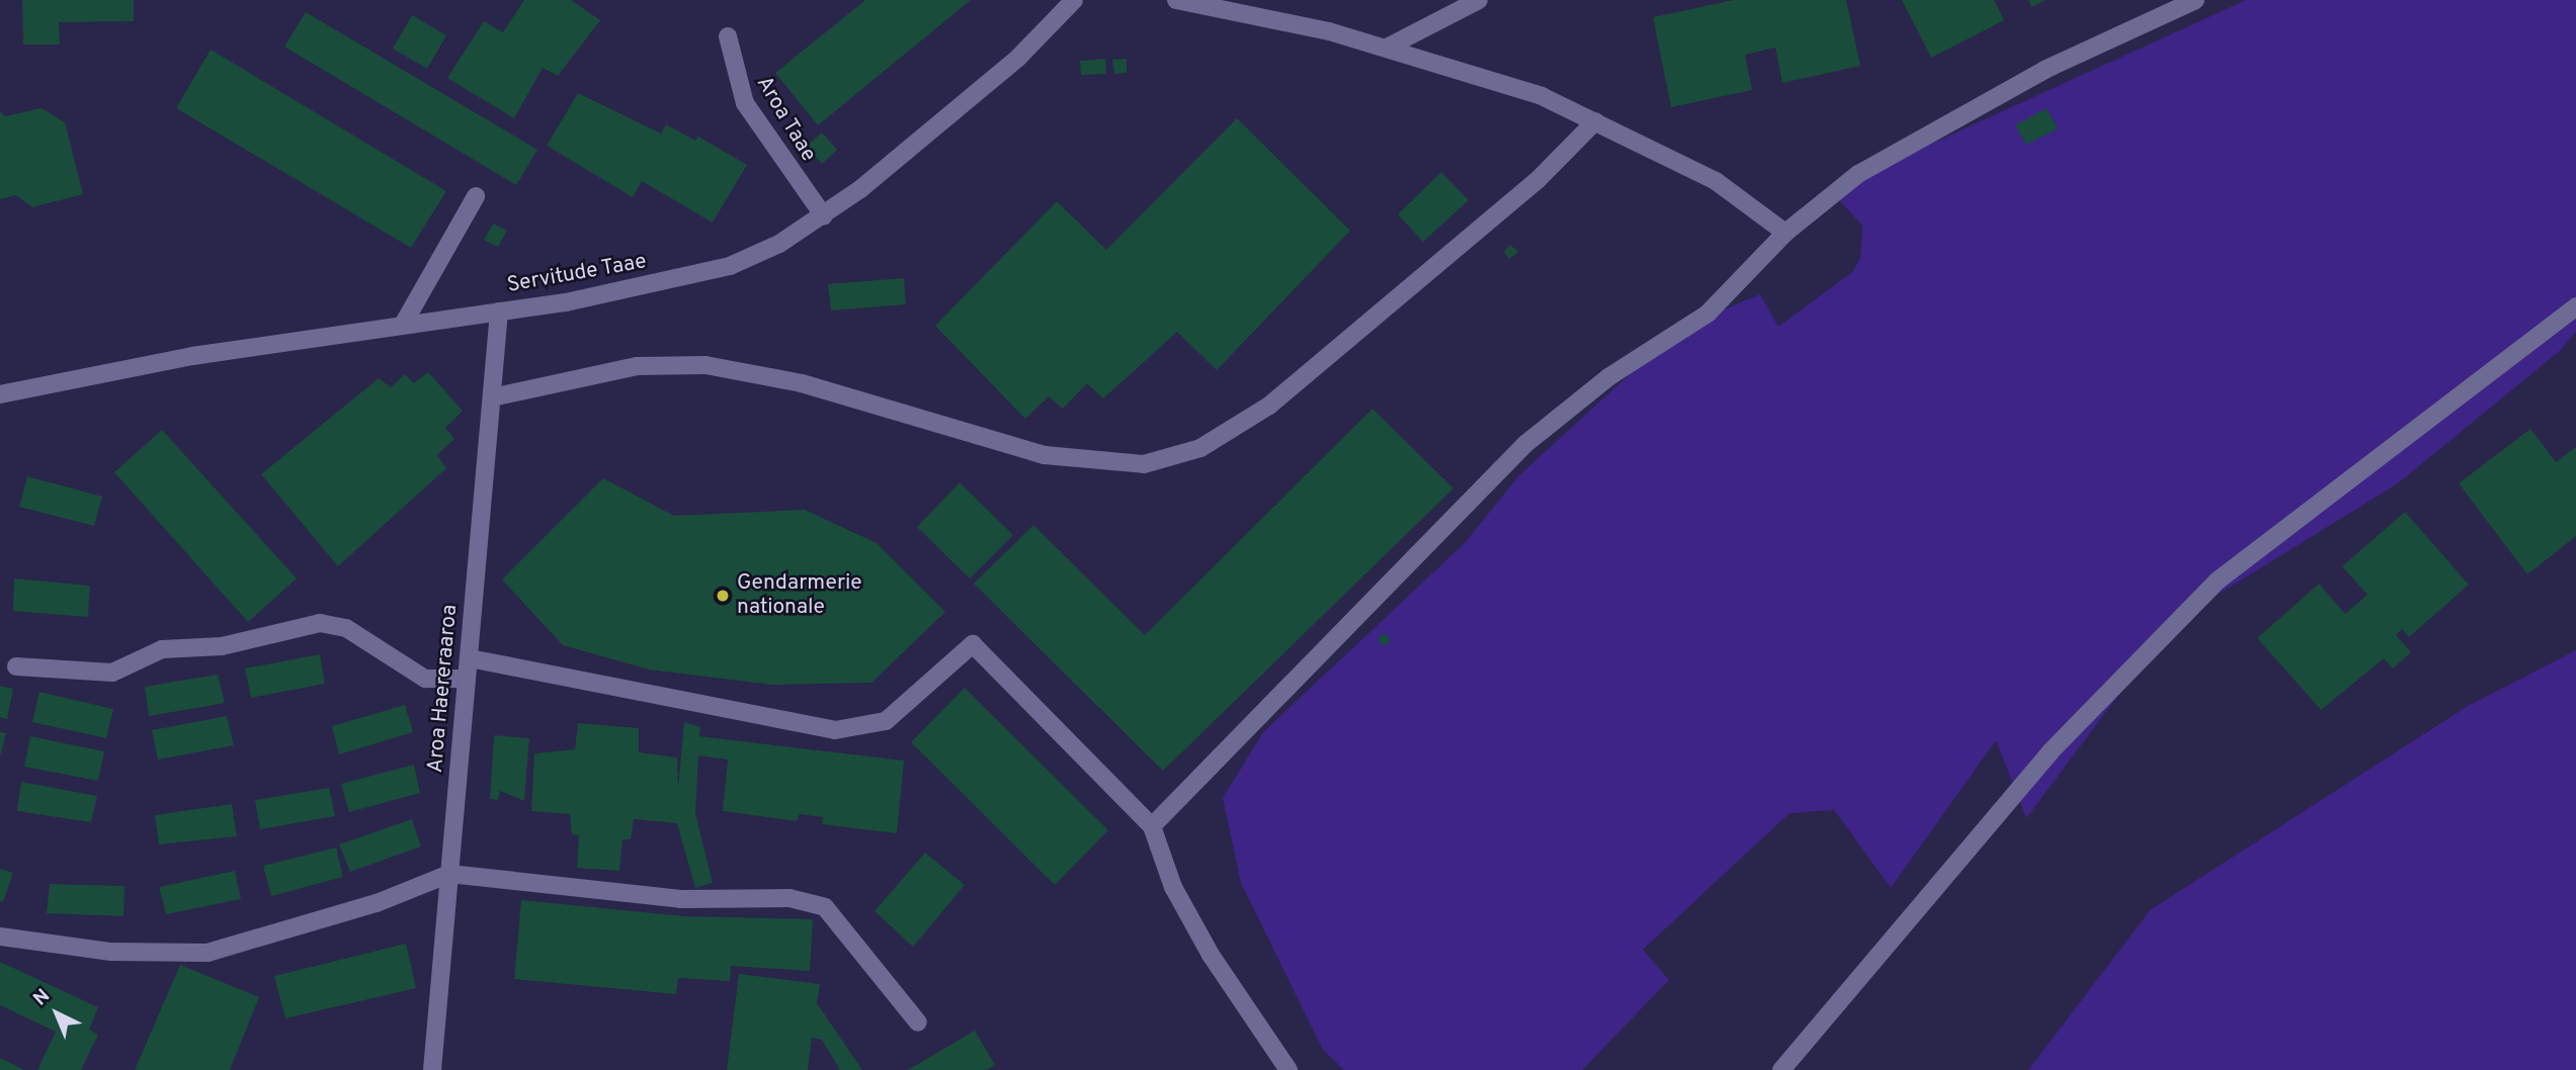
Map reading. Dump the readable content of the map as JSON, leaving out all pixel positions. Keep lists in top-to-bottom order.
{
  "streets": {
    "street": ["Aroa Taae", "Servitude Taae", "Aroa Haereraaroa"]
  },
  "crossings": [
    ["Aroa Taae", "Servitude Taae"],
    ["Servitude Taae", "Aroa Haereraaroa"]
  ],
  "places": ["Gendarmerie nationale"],
  "north": "top left"
}
